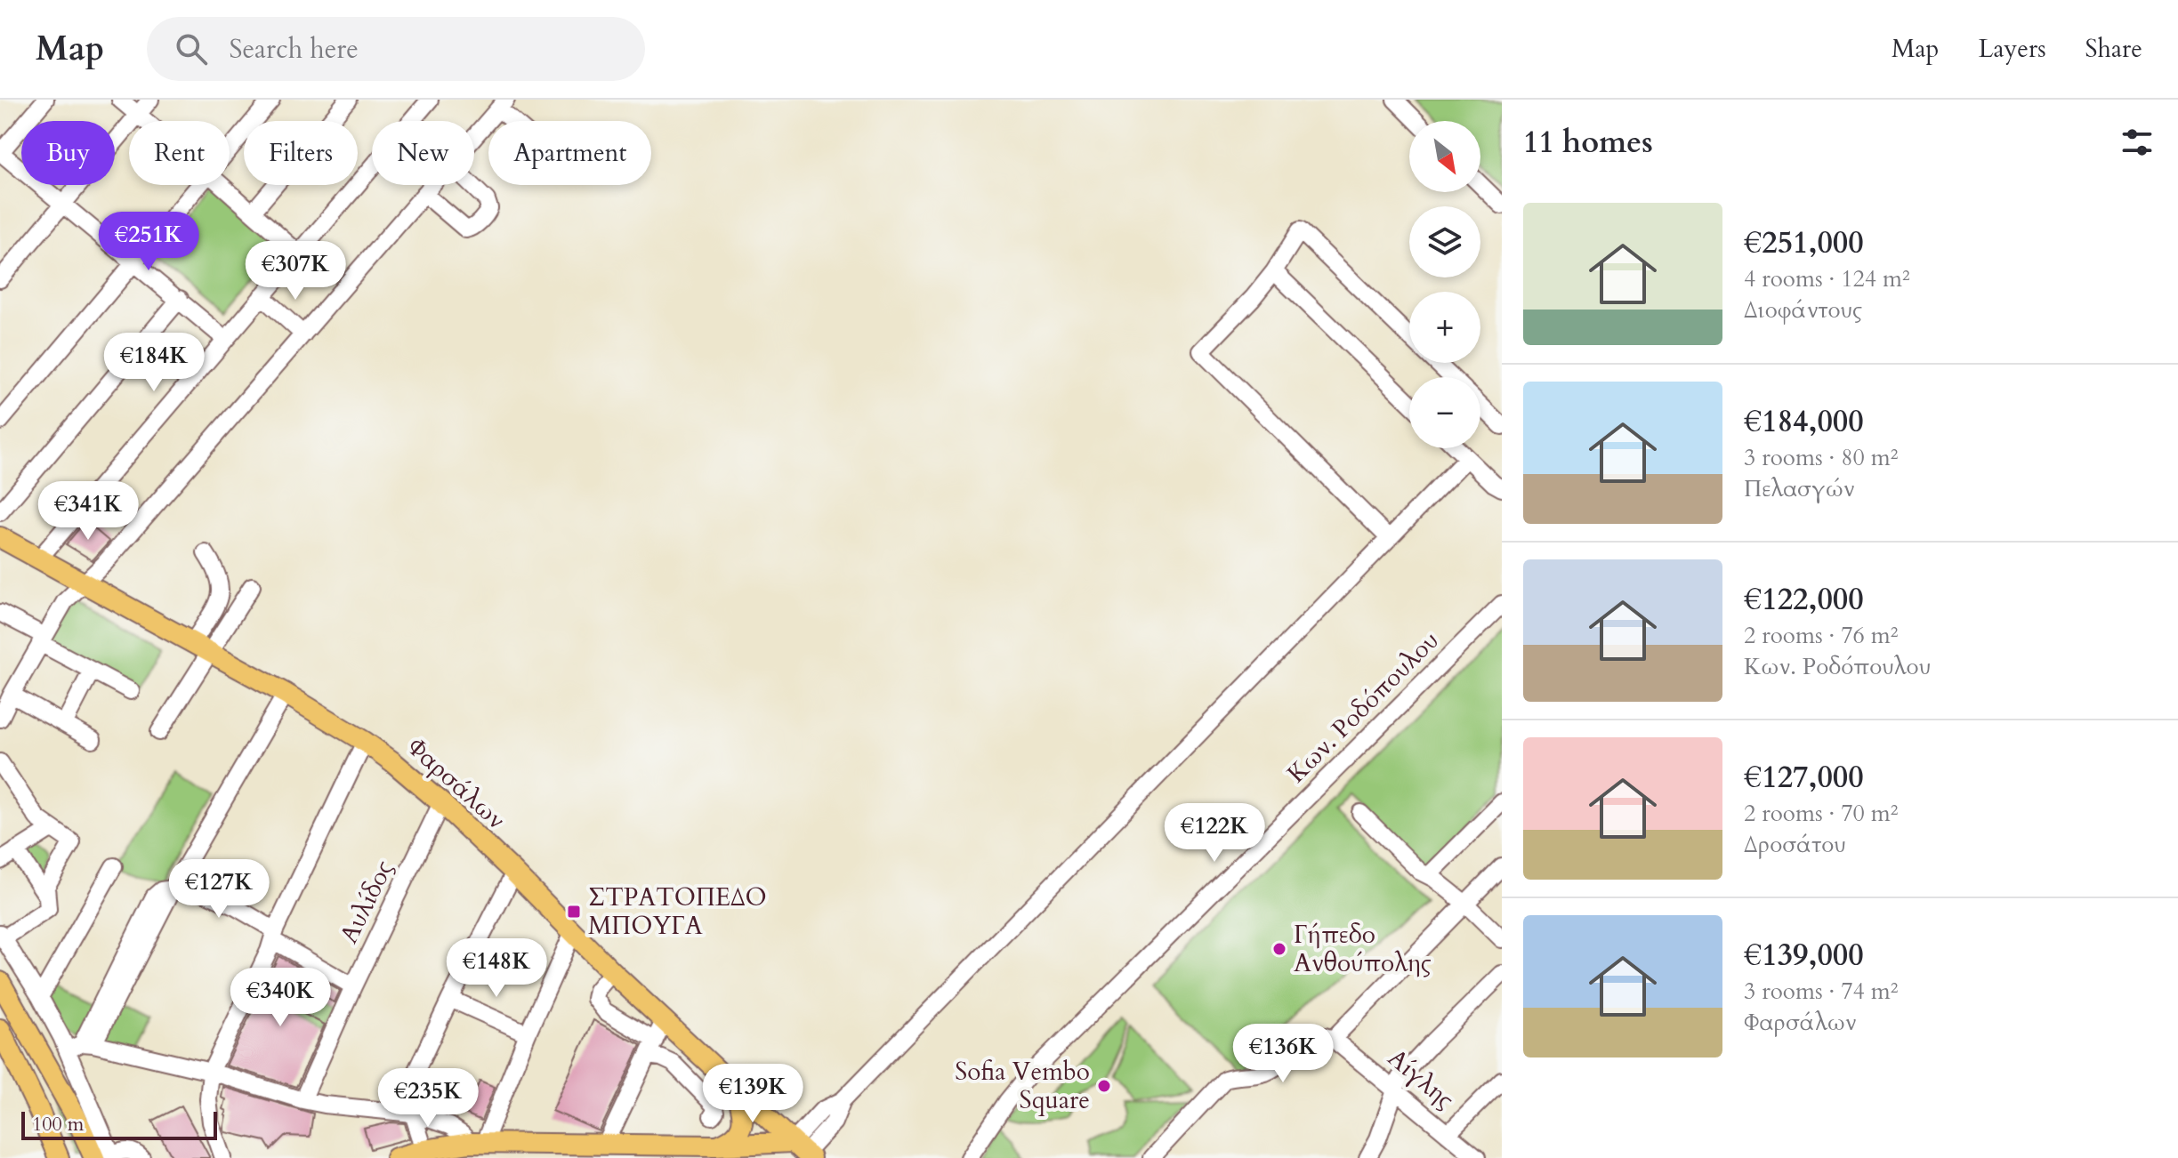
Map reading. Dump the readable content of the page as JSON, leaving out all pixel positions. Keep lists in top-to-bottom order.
{
  "streets": {
    "main road": ["Φαρσάλων"],
    "street": ["Κων. Ροδόπουλου", "Αυλίδος", "Αίγλης"]
  },
  "crossings": [
    ["Φαρσάλων", "Αυλίδος"]
  ],
  "places": {
    "transit": ["ΣΤΡΑΤΟΠΕΔΟ ΜΠΟΥΓΑ"],
    "other": ["Γήπεδο Ανθούπολης", "Sofia Vembo Square"]
  },
  "scale_bar": "100 m",
  "north": "bottom right",
  "page": {
    "header": "Map",
    "search": "Search here",
    "nav": ["Map", "Layers", "Share"],
    "heading": "11 homes",
    "map_buttons": ["+", "−"],
    "chip": [
      "Buy",
      "Rent",
      "Filters",
      "New",
      "Apartment"
    ],
    "list": [
      {
        "name": "€251,000",
        "note": "4 rooms · 124 m² · Διοφάντους"
      },
      {
        "name": "€184,000",
        "note": "3 rooms · 80 m² · Πελασγών"
      },
      {
        "name": "€122,000",
        "note": "2 rooms · 76 m² · Κων. Ροδόπουλου"
      },
      {
        "name": "€127,000",
        "note": "2 rooms · 70 m² · Δροσάτου"
      },
      {
        "name": "€139,000",
        "note": "3 rooms · 74 m² · Φαρσάλων"
      }
    ],
    "price": [
      "€251K",
      "€307K",
      "€184K",
      "€341K",
      "€122K",
      "€127K",
      "€148K",
      "€340K",
      "€136K",
      "€139K",
      "€235K"
    ],
    "scale": "100 m"
  }
}
